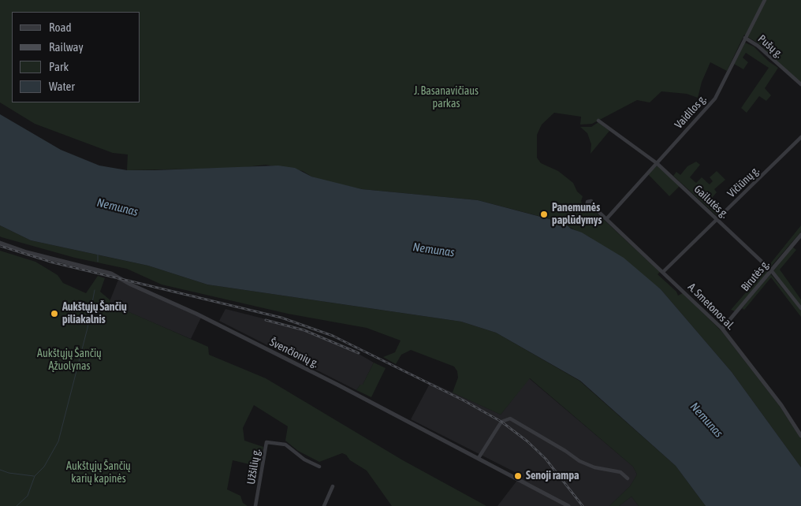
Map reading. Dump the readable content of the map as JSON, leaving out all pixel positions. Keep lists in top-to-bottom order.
{
  "streets": {
    "street": [
      "Pušų g.",
      "Vaidilos g.",
      "Vičiūnų g.",
      "Gailutės g.",
      "Birutės g.",
      "A. Smetonos al.",
      "Švenčionių g.",
      "Užšilių g."
    ]
  },
  "crossings": [
    ["Pušų g.", "Vaidilos g."],
    ["Vaidilos g.", "Gailutės g."],
    ["Vaidilos g.", "A. Smetonos al."],
    ["Vičiūnų g.", "Gailutės g."],
    ["Vičiūnų g.", "A. Smetonos al."],
    ["Gailutės g.", "Birutės g."],
    ["Birutės g.", "A. Smetonos al."]
  ],
  "water": ["Nemunas"],
  "parks": ["J. Basanavičiaus parkas", "Aukštųjų Šančių Ąžuolynas", "Aukštųjų Šančių karių kapinės"],
  "places": ["Panemunės paplūdymys", "Aukštųjų Šančių piliakalnis", "Senoji rampa"],
  "legend": [
    "Road",
    "Railway",
    "Park",
    "Water"
  ]
}
